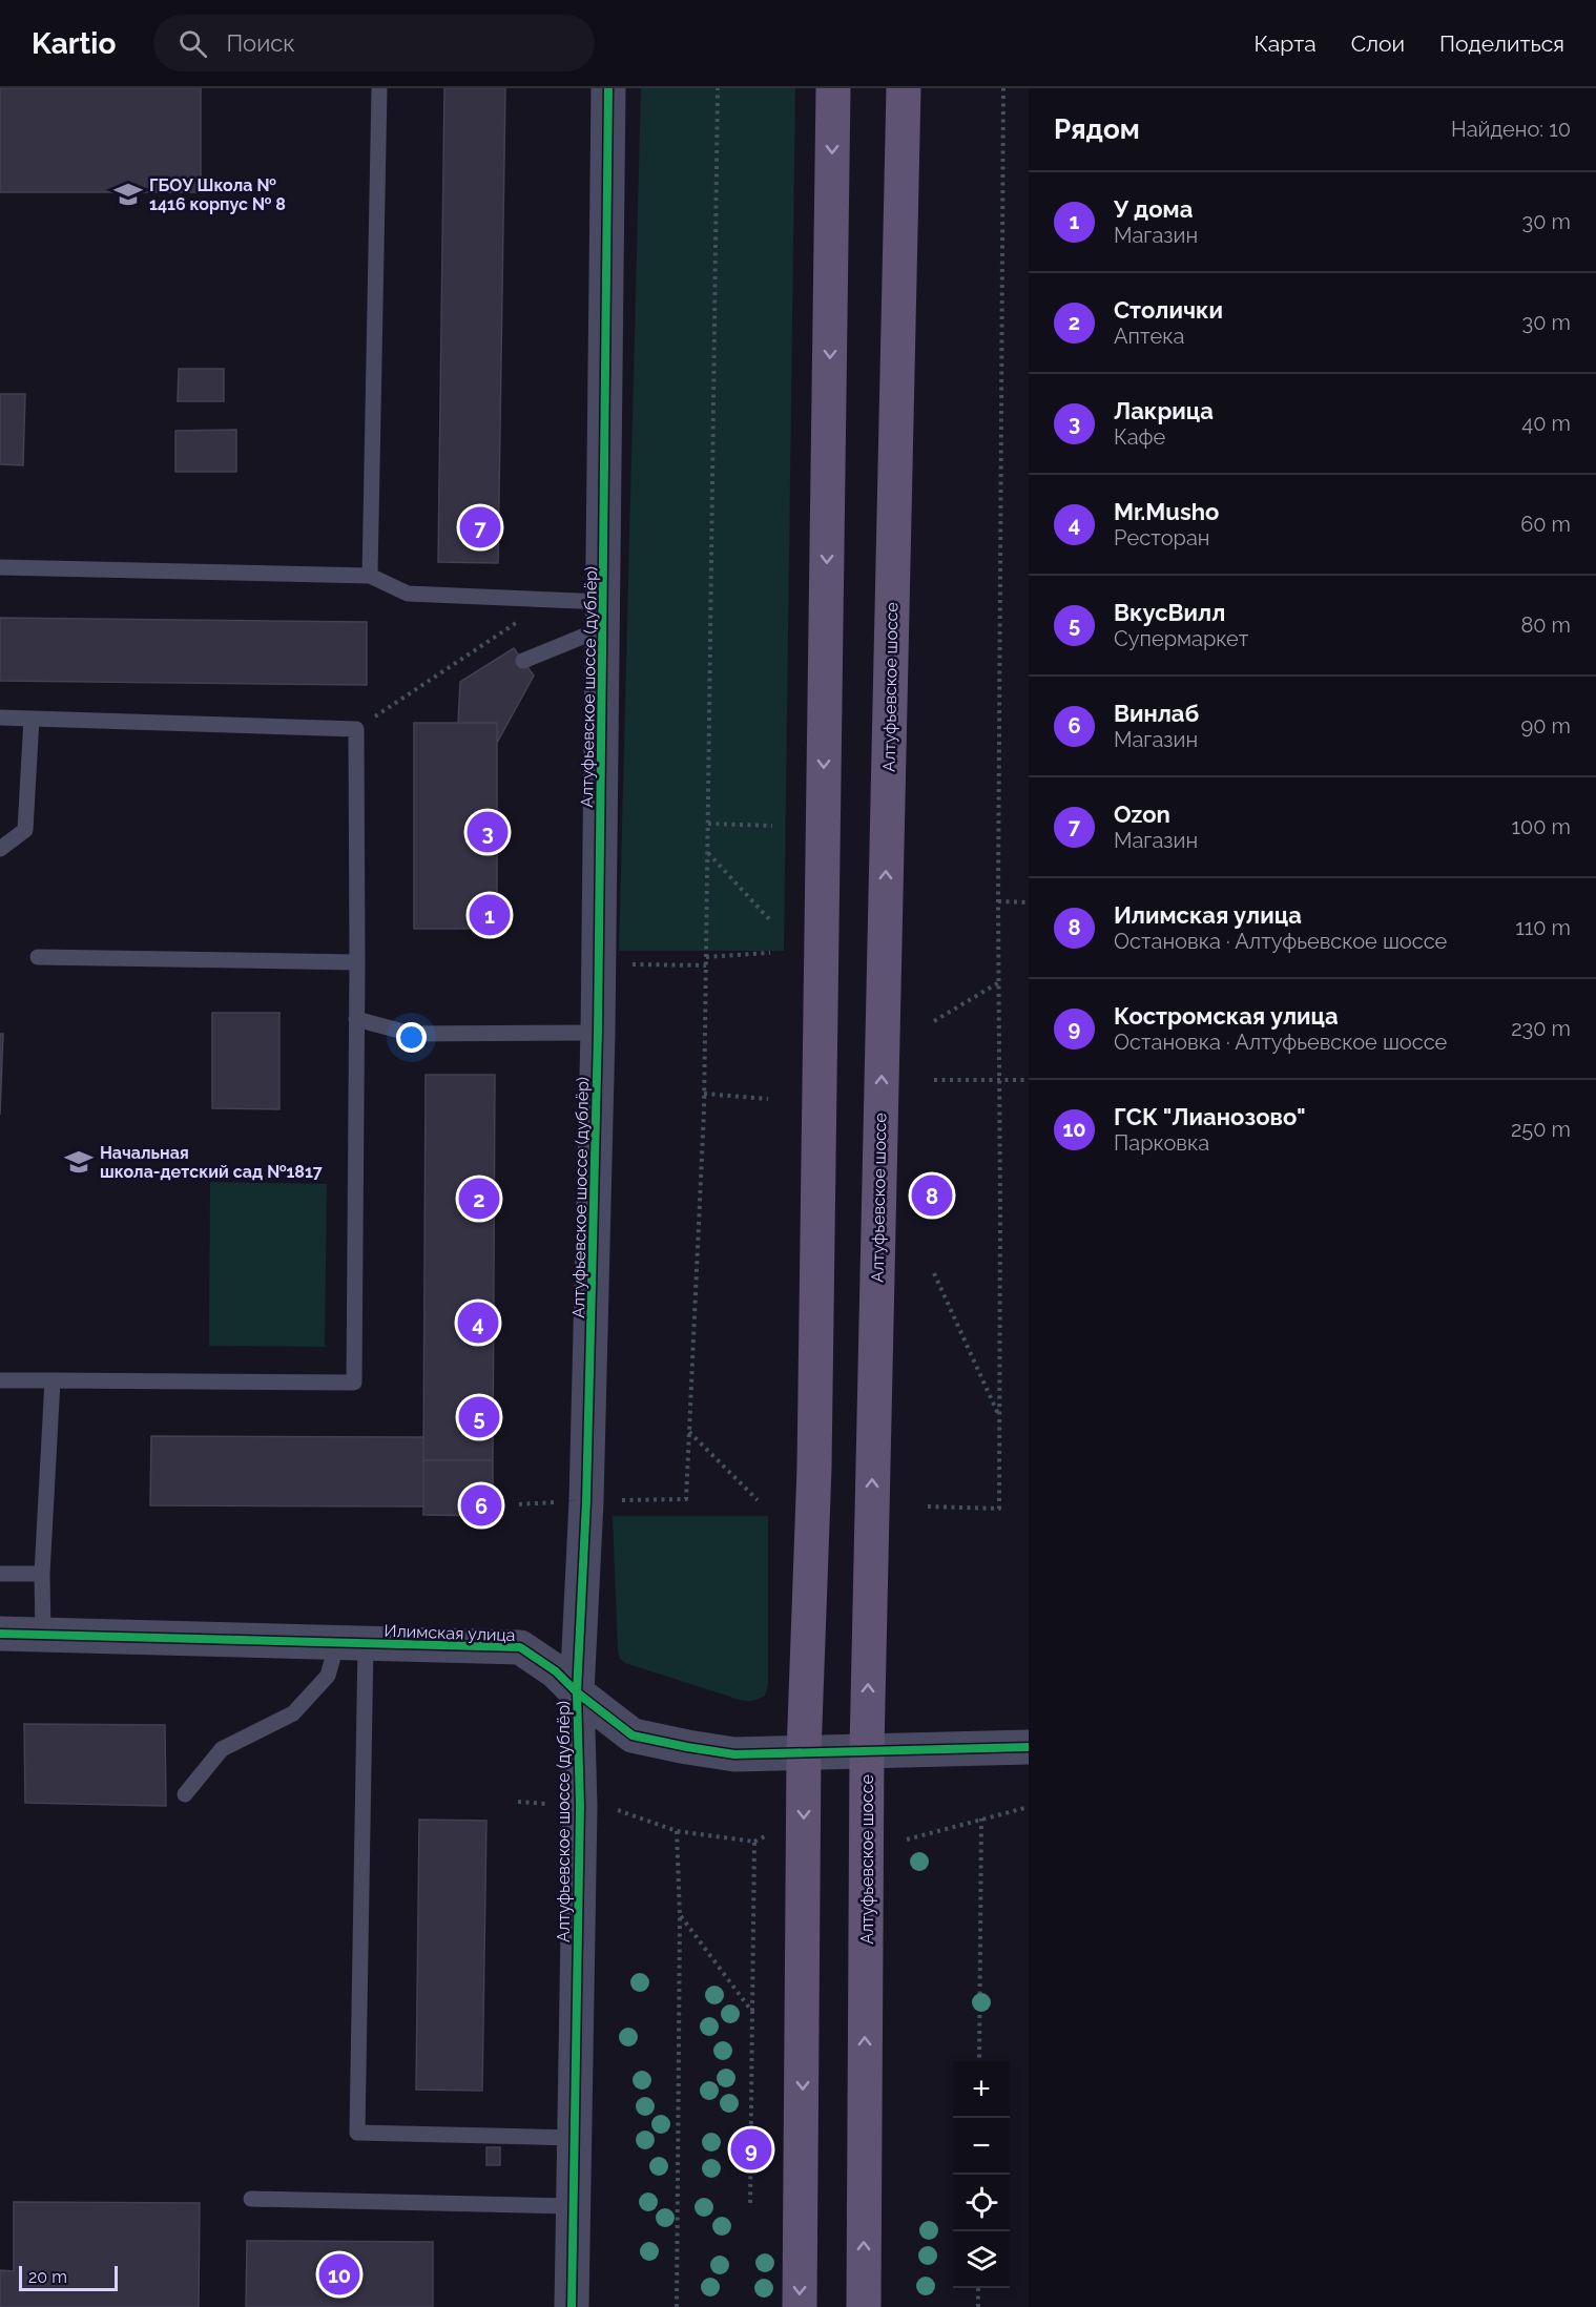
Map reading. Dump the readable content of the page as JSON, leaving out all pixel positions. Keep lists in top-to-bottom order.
{
  "streets": {
    "main road": ["Алтуфьевское шоссе"],
    "street": ["Алтуфьевское шоссе (дублёр)", "Илимская улица"]
  },
  "crossings": [
    ["Алтуфьевское шоссе (дублёр)", "Илимская улица"],
    ["Алтуфьевское шоссе", "Илимская улица"]
  ],
  "places": {
    "school or university": ["ГБОУ Школа № 1416 корпус № 8", "Начальная школа-детский сад №1817"]
  },
  "scale_bar": "20 m",
  "page": {
    "header": "Kartio",
    "search": "Поиск",
    "nav": ["Карта", "Слои", "Поделиться"],
    "heading": ["Рядом", "Найдено: 10"],
    "list": [
      {
        "mark": "1",
        "name": "У дома",
        "note": "Магазин",
        "value": "30 m"
      },
      {
        "mark": "2",
        "name": "Столички",
        "note": "Аптека",
        "value": "30 m"
      },
      {
        "mark": "3",
        "name": "Лакрица",
        "note": "Кафе",
        "value": "40 m"
      },
      {
        "mark": "4",
        "name": "Mr.Musho",
        "note": "Ресторан",
        "value": "60 m"
      },
      {
        "mark": "5",
        "name": "ВкусВилл",
        "note": "Супермаркет",
        "value": "80 m"
      },
      {
        "mark": "6",
        "name": "Винлаб",
        "note": "Магазин",
        "value": "90 m"
      },
      {
        "mark": "7",
        "name": "Ozon",
        "note": "Магазин",
        "value": "100 m"
      },
      {
        "mark": "8",
        "name": "Илимская улица",
        "note": "Остановка · Алтуфьевское шоссе",
        "value": "110 m"
      },
      {
        "mark": "9",
        "name": "Костромская улица",
        "note": "Остановка · Алтуфьевское шоссе",
        "value": "230 m"
      },
      {
        "mark": "10",
        "name": "ГСК \"Лианозово\"",
        "note": "Парковка",
        "value": "250 m"
      }
    ],
    "pins": [
      "7",
      "3",
      "1",
      "8",
      "2",
      "4",
      "5",
      "6",
      "9",
      "10"
    ],
    "map_buttons": ["+", "−"],
    "scale": "20 m"
  }
}
